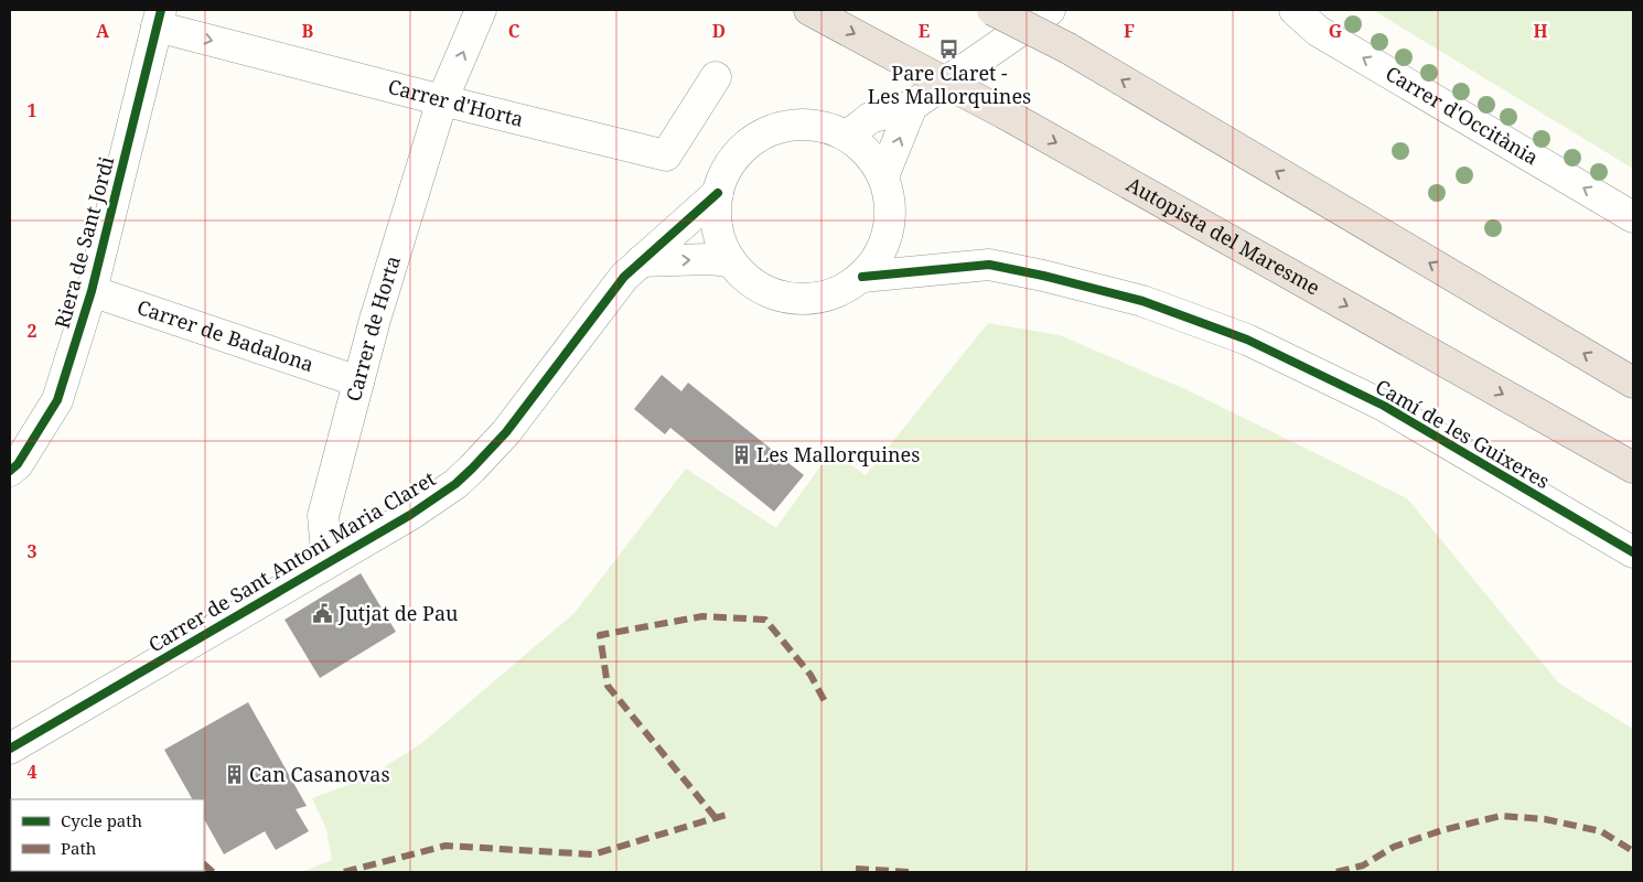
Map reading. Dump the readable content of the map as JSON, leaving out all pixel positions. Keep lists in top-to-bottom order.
{
  "streets": {
    "highway": ["Autopista del Maresme"],
    "street": [
      "Carrer d'Horta",
      "Carrer d'Occitània",
      "Riera de Sant Jordi",
      "Carrer de Horta",
      "Carrer de Badalona",
      "Camí de les Guixeres",
      "Carrer de Sant Antoni Maria Claret"
    ]
  },
  "crossings": [
    ["Carrer d'Horta", "Riera de Sant Jordi"],
    ["Carrer d'Horta", "Carrer de Horta"],
    ["Riera de Sant Jordi", "Carrer de Badalona"],
    ["Carrer de Horta", "Carrer de Badalona"],
    ["Carrer de Horta", "Carrer de Sant Antoni Maria Claret"],
    ["Camí de les Guixeres", "Carrer de Sant Antoni Maria Claret"]
  ],
  "one_way": ["Carrer d'Horta", "Carrer d'Occitània"],
  "places": {
    "bus stop": ["Pare Claret - Les Mallorquines"],
    "building": ["Les Mallorquines", "Can Casanovas"],
    "public building": ["Jutjat de Pau"]
  },
  "legend": ["Cycle path", "Path"],
  "grid": {
    "columns": [
      "A",
      "B",
      "C",
      "D",
      "E",
      "F",
      "G",
      "H"
    ],
    "rows": [
      "1",
      "2",
      "3",
      "4"
    ]
  }
}
